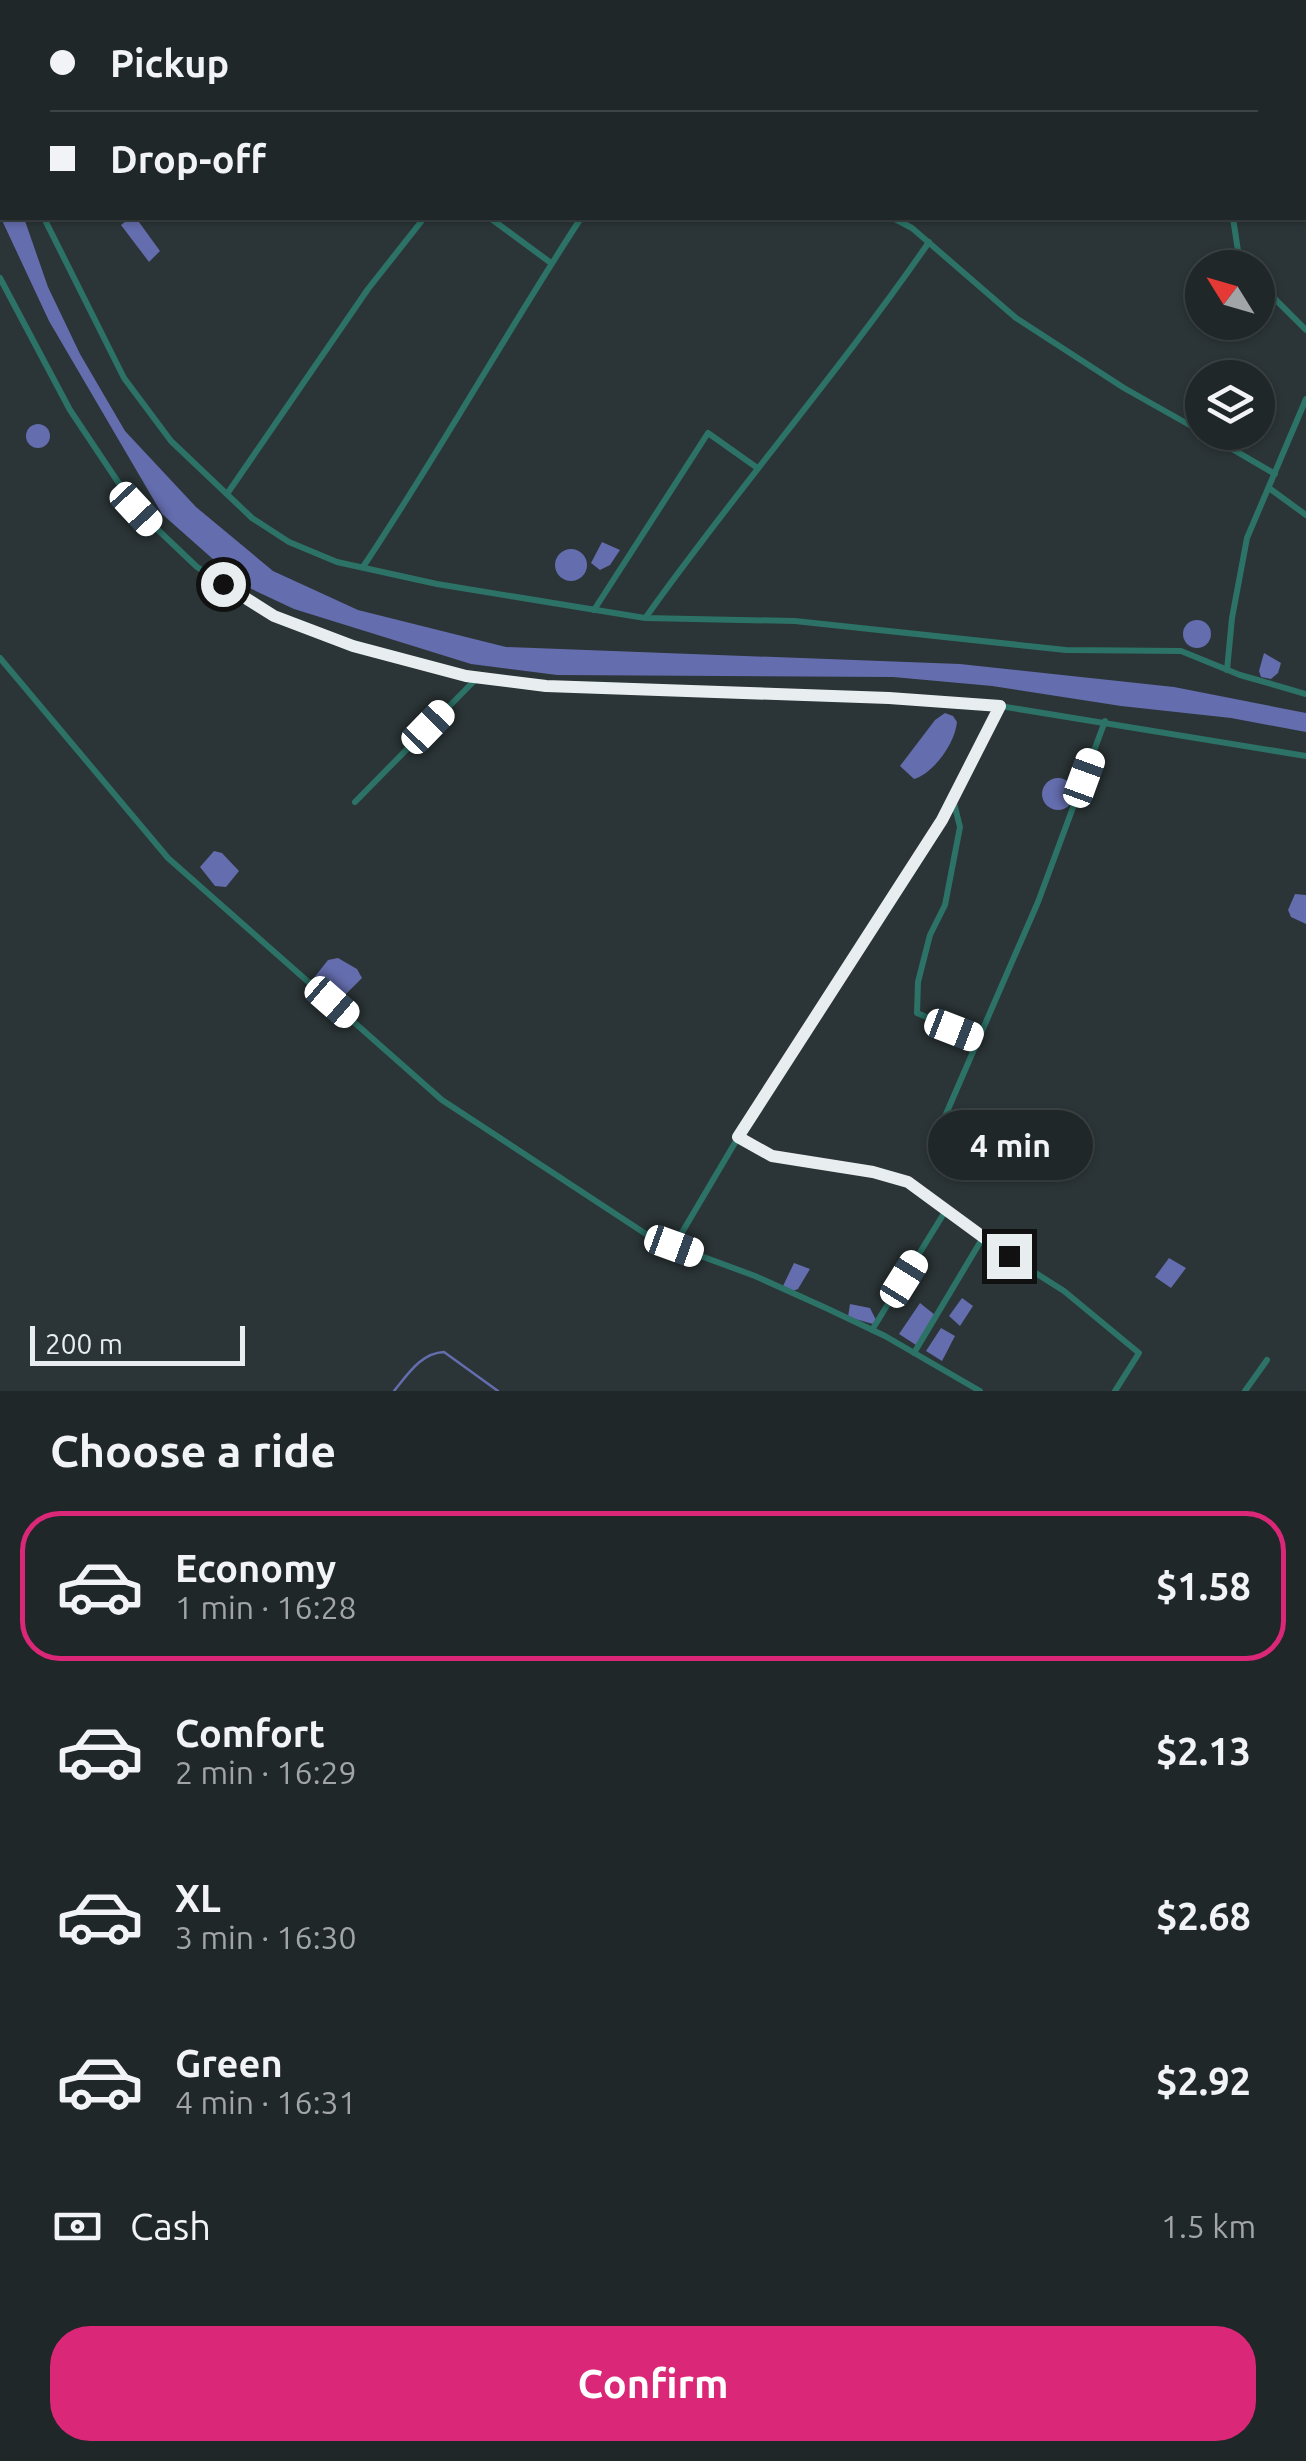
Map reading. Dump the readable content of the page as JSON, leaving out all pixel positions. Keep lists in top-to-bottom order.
{
  "scale_bar": "200 m",
  "north": "top left",
  "page": {
    "banner": ["Pickup", "Drop-off"],
    "bubble": "4 min",
    "scale": "200 m",
    "heading": "Choose a ride",
    "list": [
      {
        "name": "Economy",
        "note": "1 min · 16:28",
        "value": "$1.58"
      },
      {
        "name": "Comfort",
        "note": "2 min · 16:29",
        "value": "$2.13"
      },
      {
        "name": "XL",
        "note": "3 min · 16:30",
        "value": "$2.68"
      },
      {
        "name": "Green",
        "note": "4 min · 16:31",
        "value": "$2.92"
      }
    ],
    "pay": ["Cash", "1.5 km"],
    "buttons": "Confirm"
  }
}
